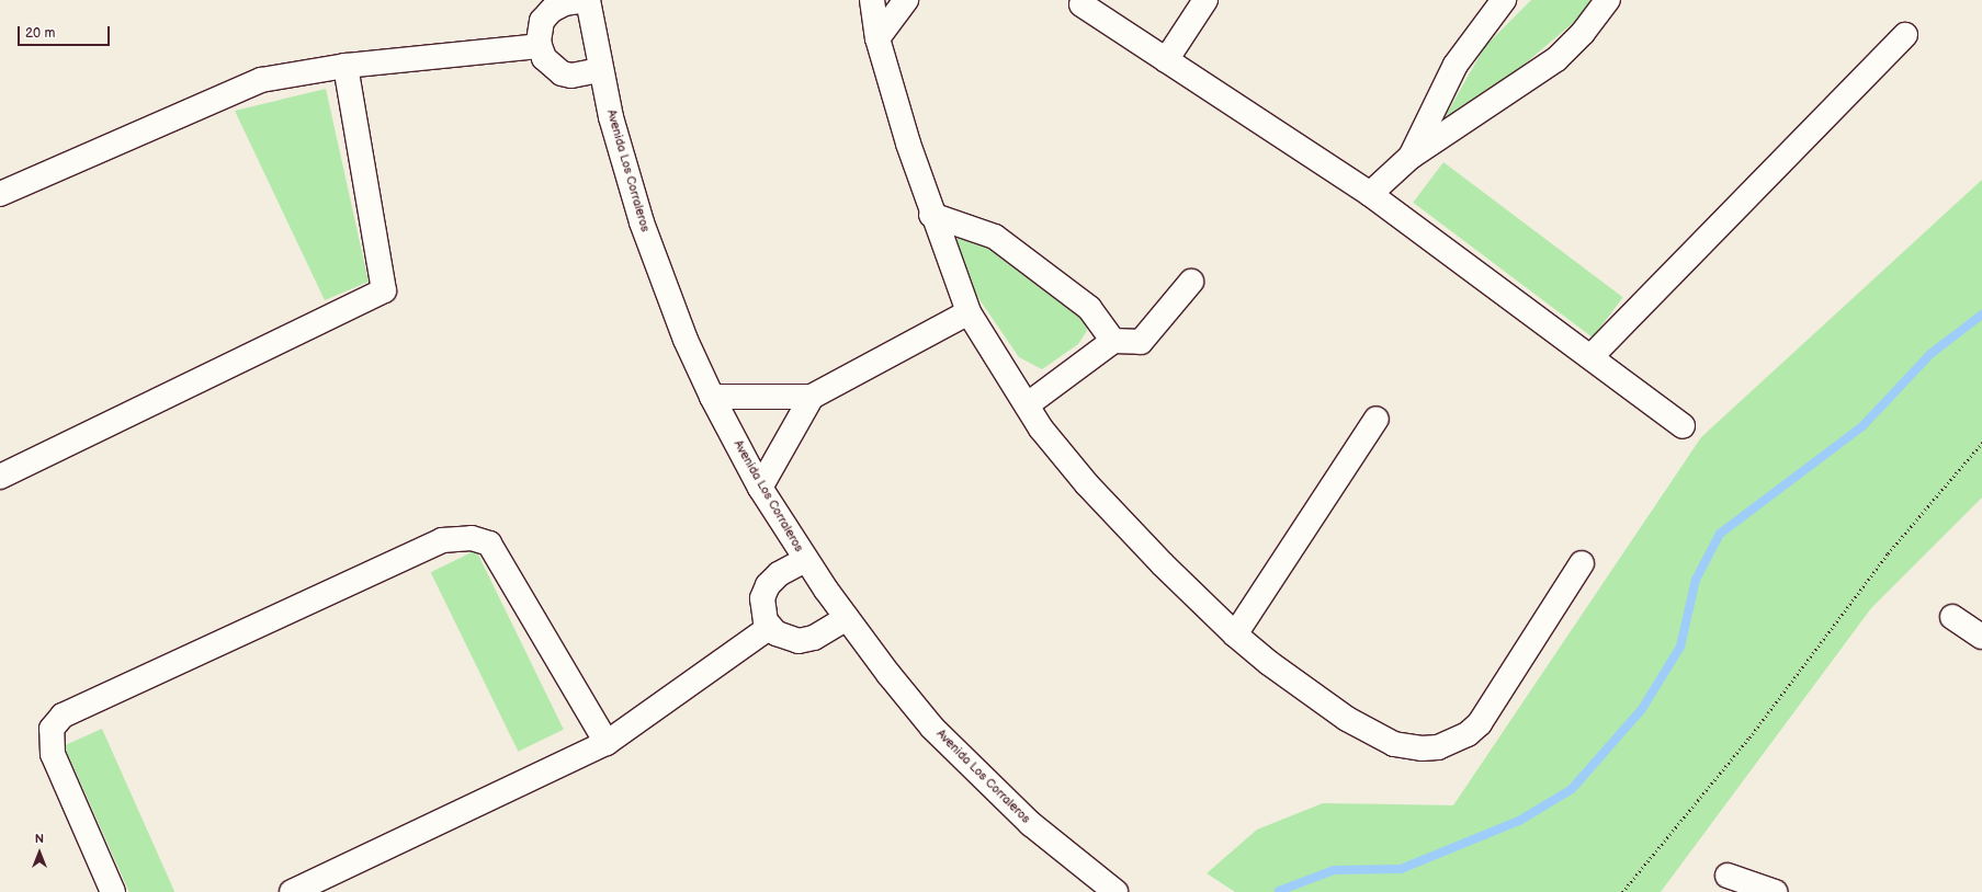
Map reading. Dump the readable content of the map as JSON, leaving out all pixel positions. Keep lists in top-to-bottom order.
{
  "streets": {
    "street": ["Avenida Los Corraleros"]
  },
  "scale_bar": "20 m",
  "north": "top"
}
